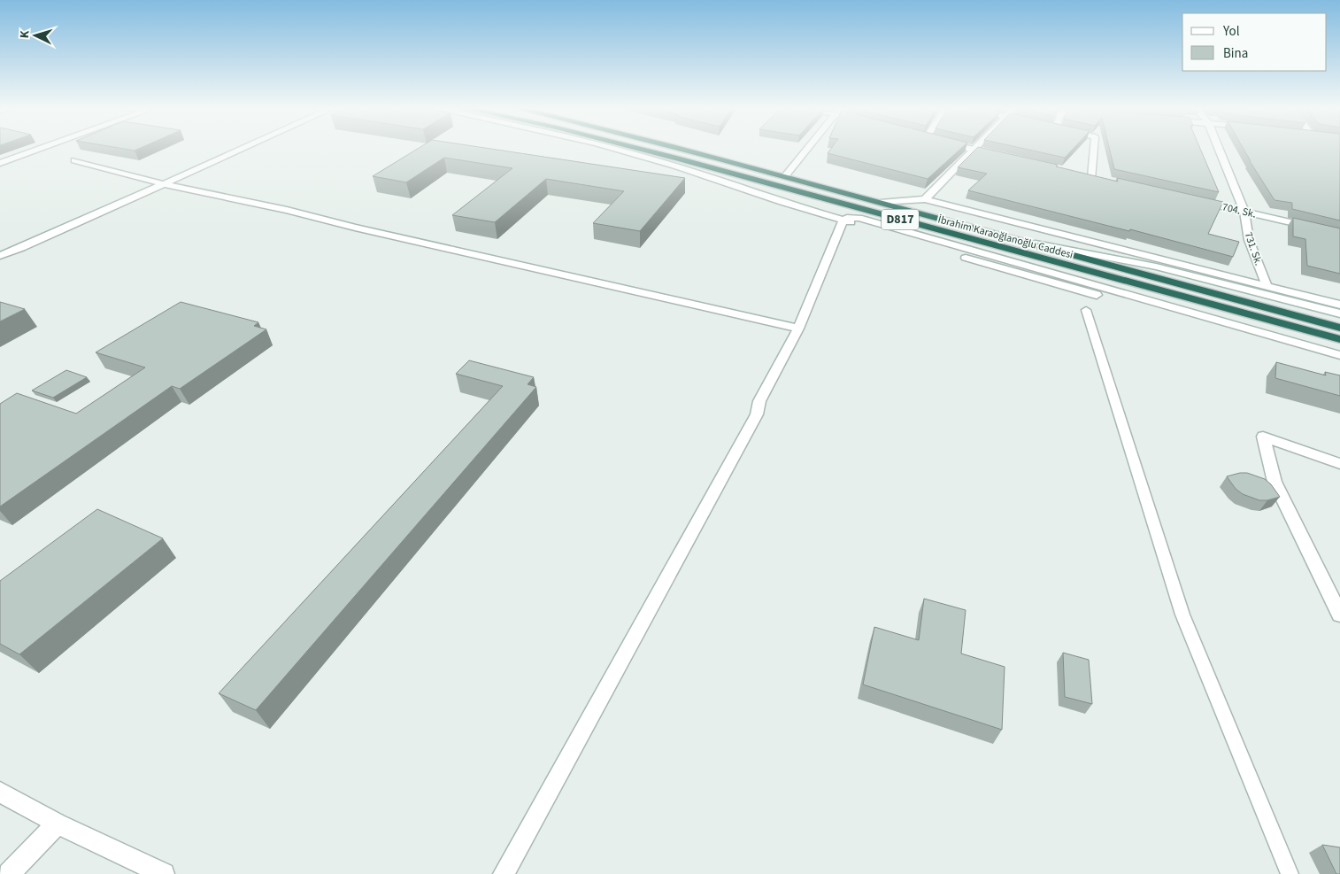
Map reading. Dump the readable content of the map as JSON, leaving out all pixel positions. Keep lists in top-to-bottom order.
{
  "streets": {
    "highway": ["D817", "İbrahim Karaoğlanoğlu Caddesi"],
    "street": ["704. Sk.", "731. Sk."]
  },
  "crossings": [
    ["704. Sk.", "731. Sk."]
  ],
  "legend": ["Yol", "Bina"],
  "north": "left"
}
